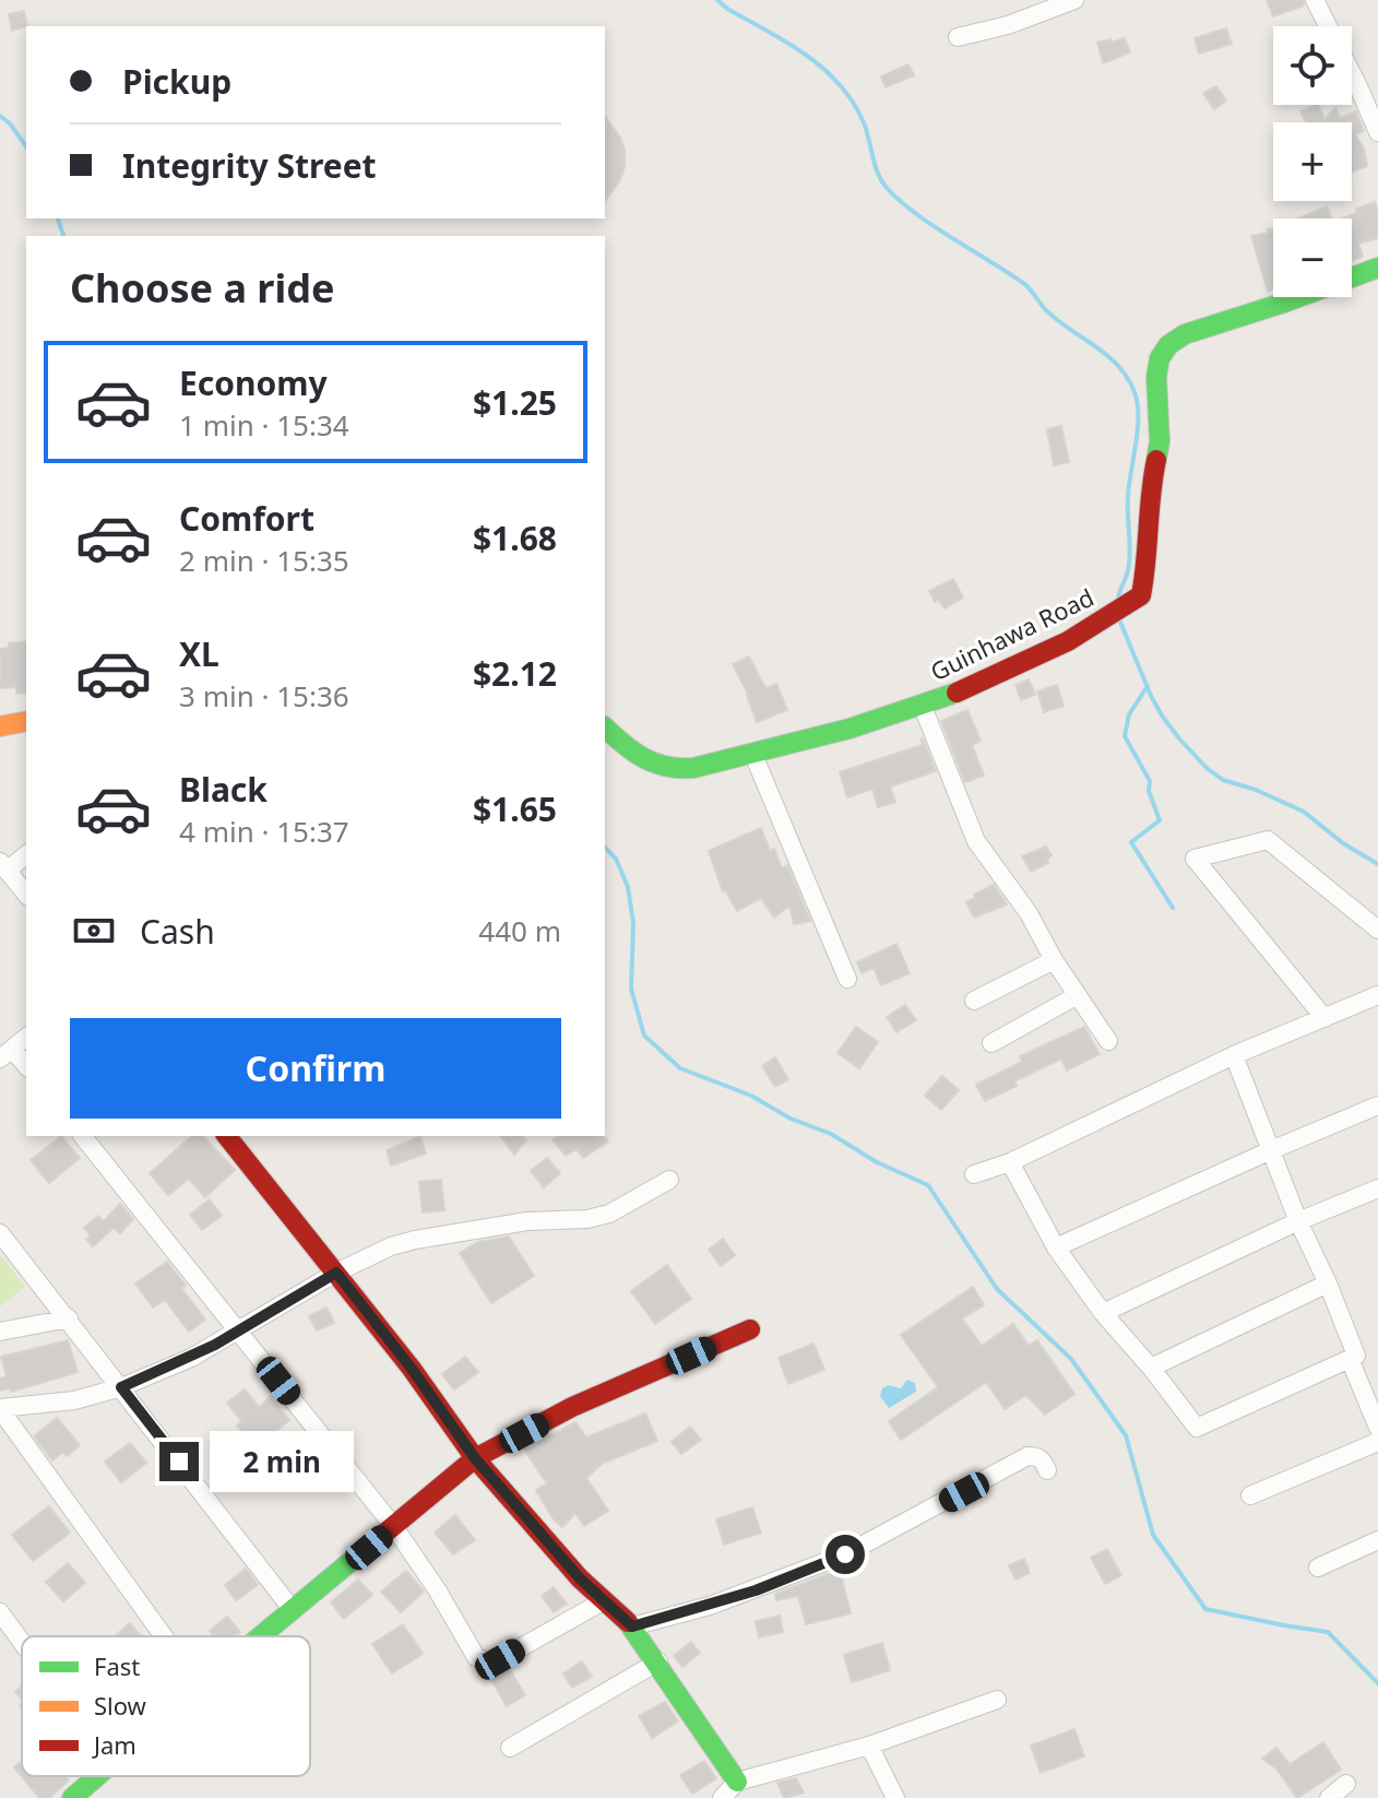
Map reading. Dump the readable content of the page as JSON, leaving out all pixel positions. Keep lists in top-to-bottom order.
{
  "streets": {
    "street": ["Guinhawa Road"]
  },
  "legend": ["Fast", "Slow", "Jam"],
  "page": {
    "map_buttons": ["+", "−"],
    "banner": ["Pickup", "Integrity Street"],
    "heading": "Choose a ride",
    "list": [
      {
        "name": "Economy",
        "note": "1 min · 15:34",
        "value": "$1.25"
      },
      {
        "name": "Comfort",
        "note": "2 min · 15:35",
        "value": "$1.68"
      },
      {
        "name": "XL",
        "note": "3 min · 15:36",
        "value": "$2.12"
      },
      {
        "name": "Black",
        "note": "4 min · 15:37",
        "value": "$1.65"
      }
    ],
    "pay": ["Cash", "440 m"],
    "buttons": "Confirm",
    "bubble": "2 min"
  }
}
